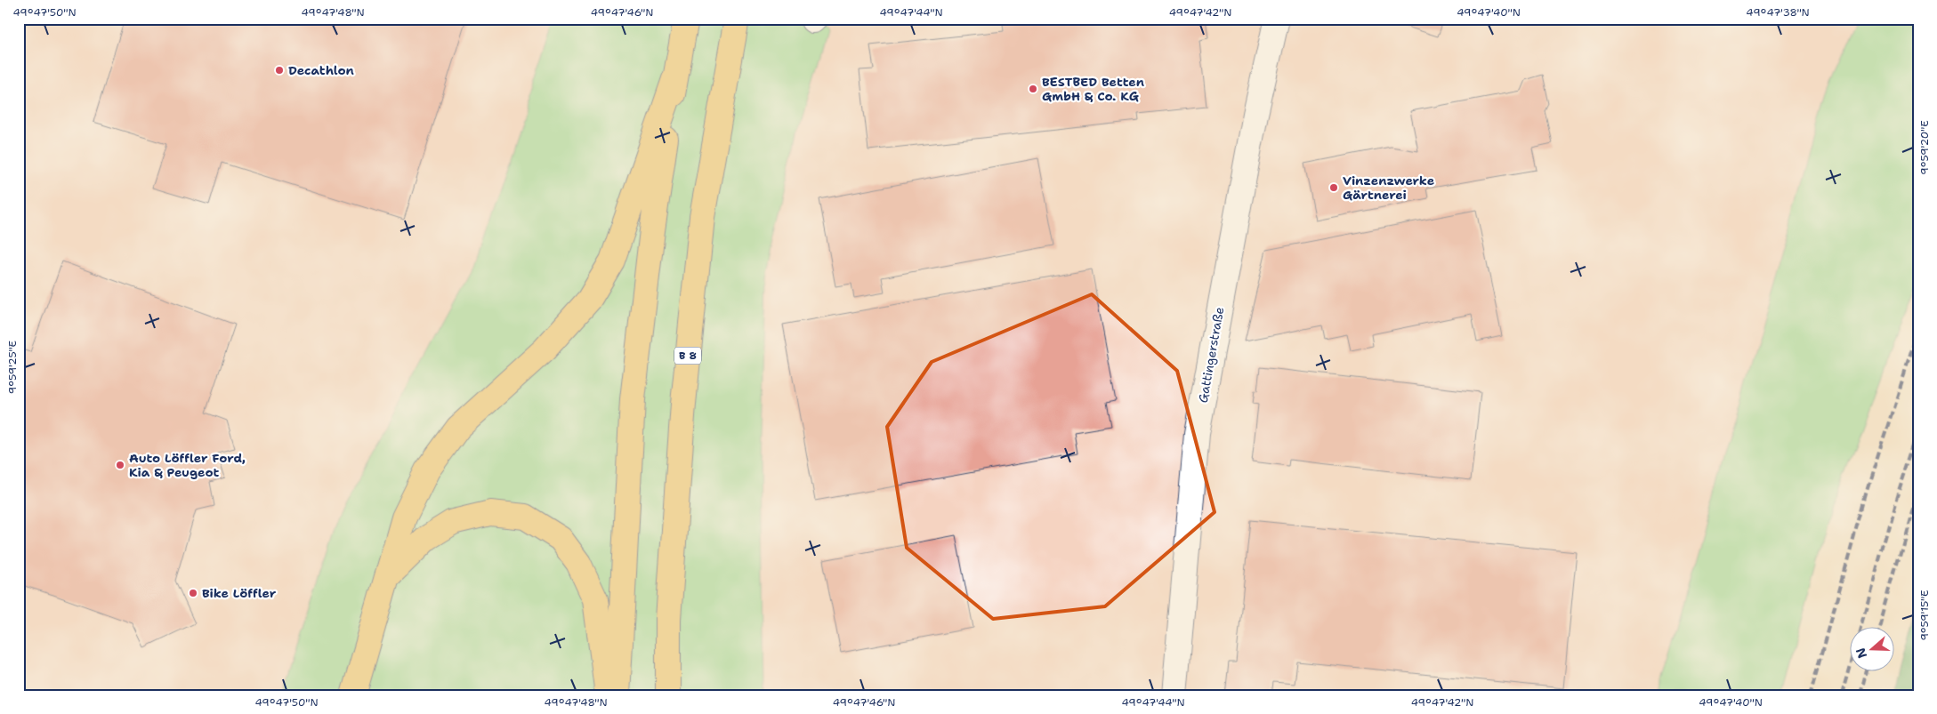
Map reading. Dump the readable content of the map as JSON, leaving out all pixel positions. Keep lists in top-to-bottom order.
{
  "streets": {
    "highway": ["B 8"],
    "street": ["Gattingerstraße"]
  },
  "places": [
    "Decathlon",
    "BESTBED Betten GmbH & Co. KG",
    "Vinzenzwerke Gärtnerei",
    "Auto Löffler Ford, Kia & Peugeot",
    "Bike Löffler"
  ],
  "north": "left",
  "coordinates": [
    "49°47'50\"N",
    "49°47'48\"N",
    "49°47'46\"N",
    "49°47'44\"N",
    "49°47'42\"N",
    "49°47'40\"N",
    "49°47'38\"N",
    "9°59'20\"E",
    "9°59'25\"E",
    "9°59'15\"E"
  ]
}
